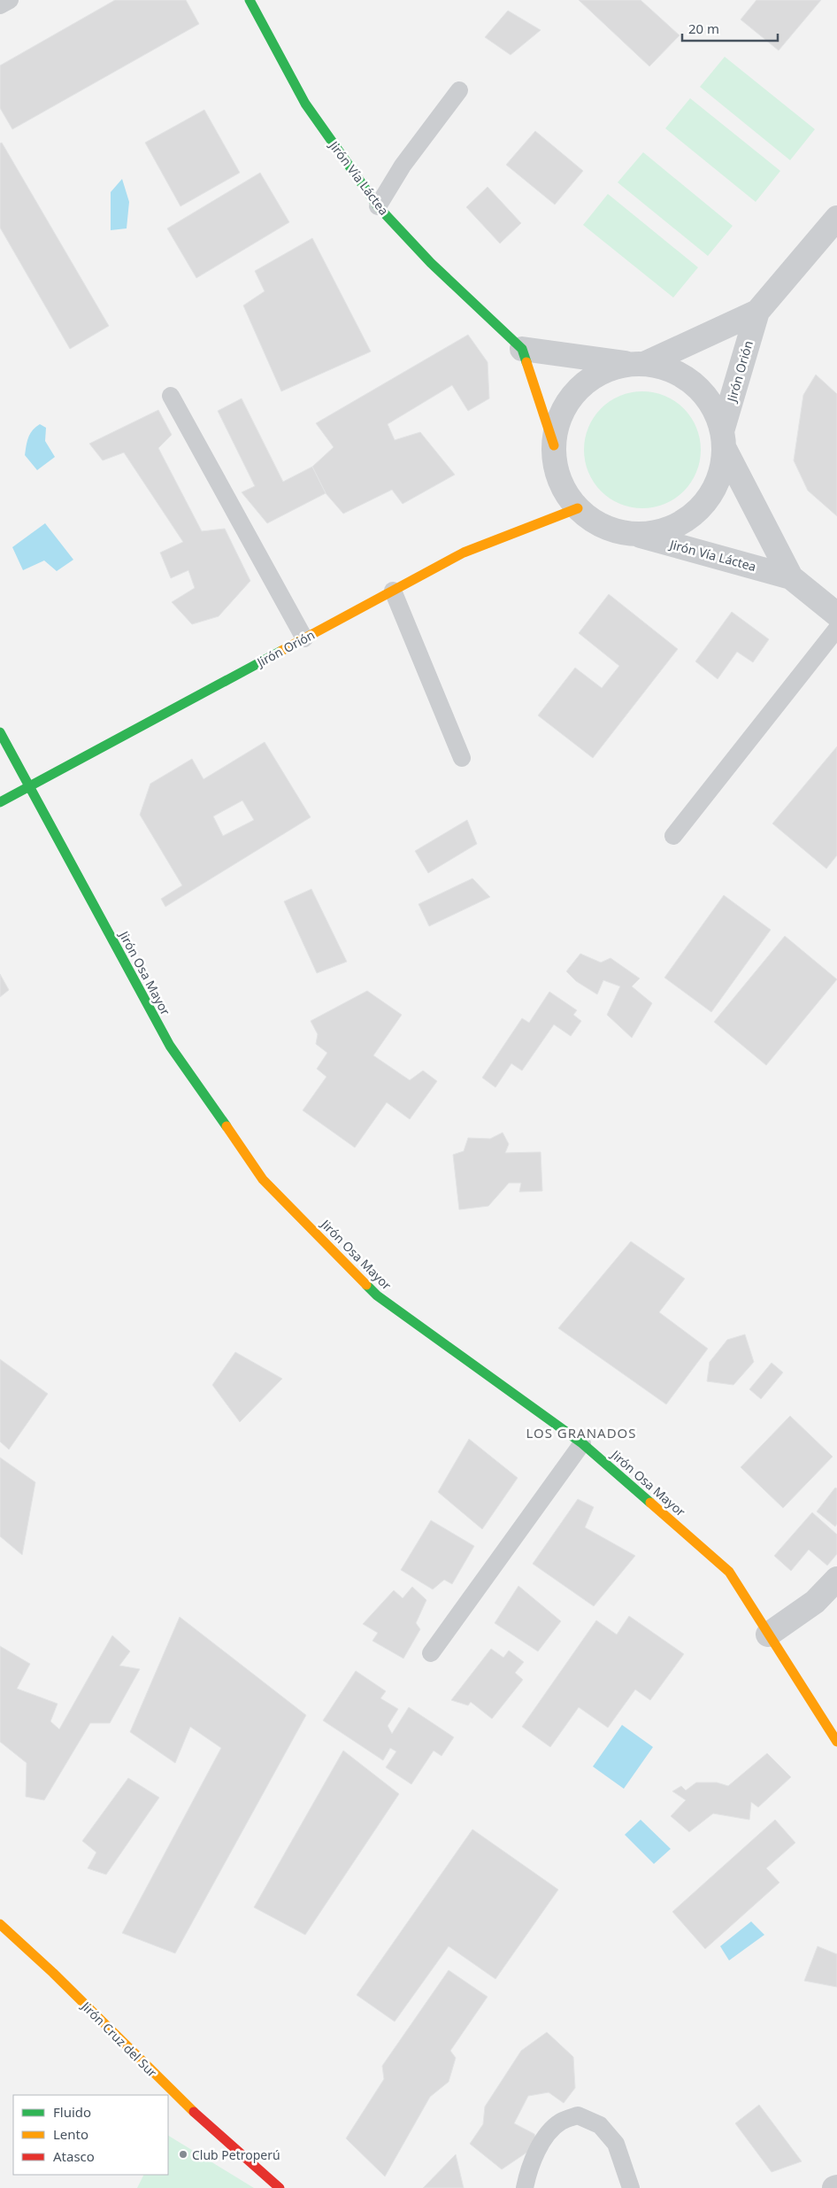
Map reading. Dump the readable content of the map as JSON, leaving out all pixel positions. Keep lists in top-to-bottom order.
{
  "streets": {
    "street": [
      "Jirón Vía Láctea",
      "Jirón Orión",
      "Jirón Osa Mayor",
      "Jirón Cruz del Sur"
    ]
  },
  "crossings": [
    ["Jirón Vía Láctea", "Jirón Orión"],
    ["Jirón Orión", "Jirón Osa Mayor"]
  ],
  "districts": ["LOS GRANADOS"],
  "places": ["Club Petroperú"],
  "legend": ["Fluido", "Lento", "Atasco"],
  "scale_bar": "20 m"
}
